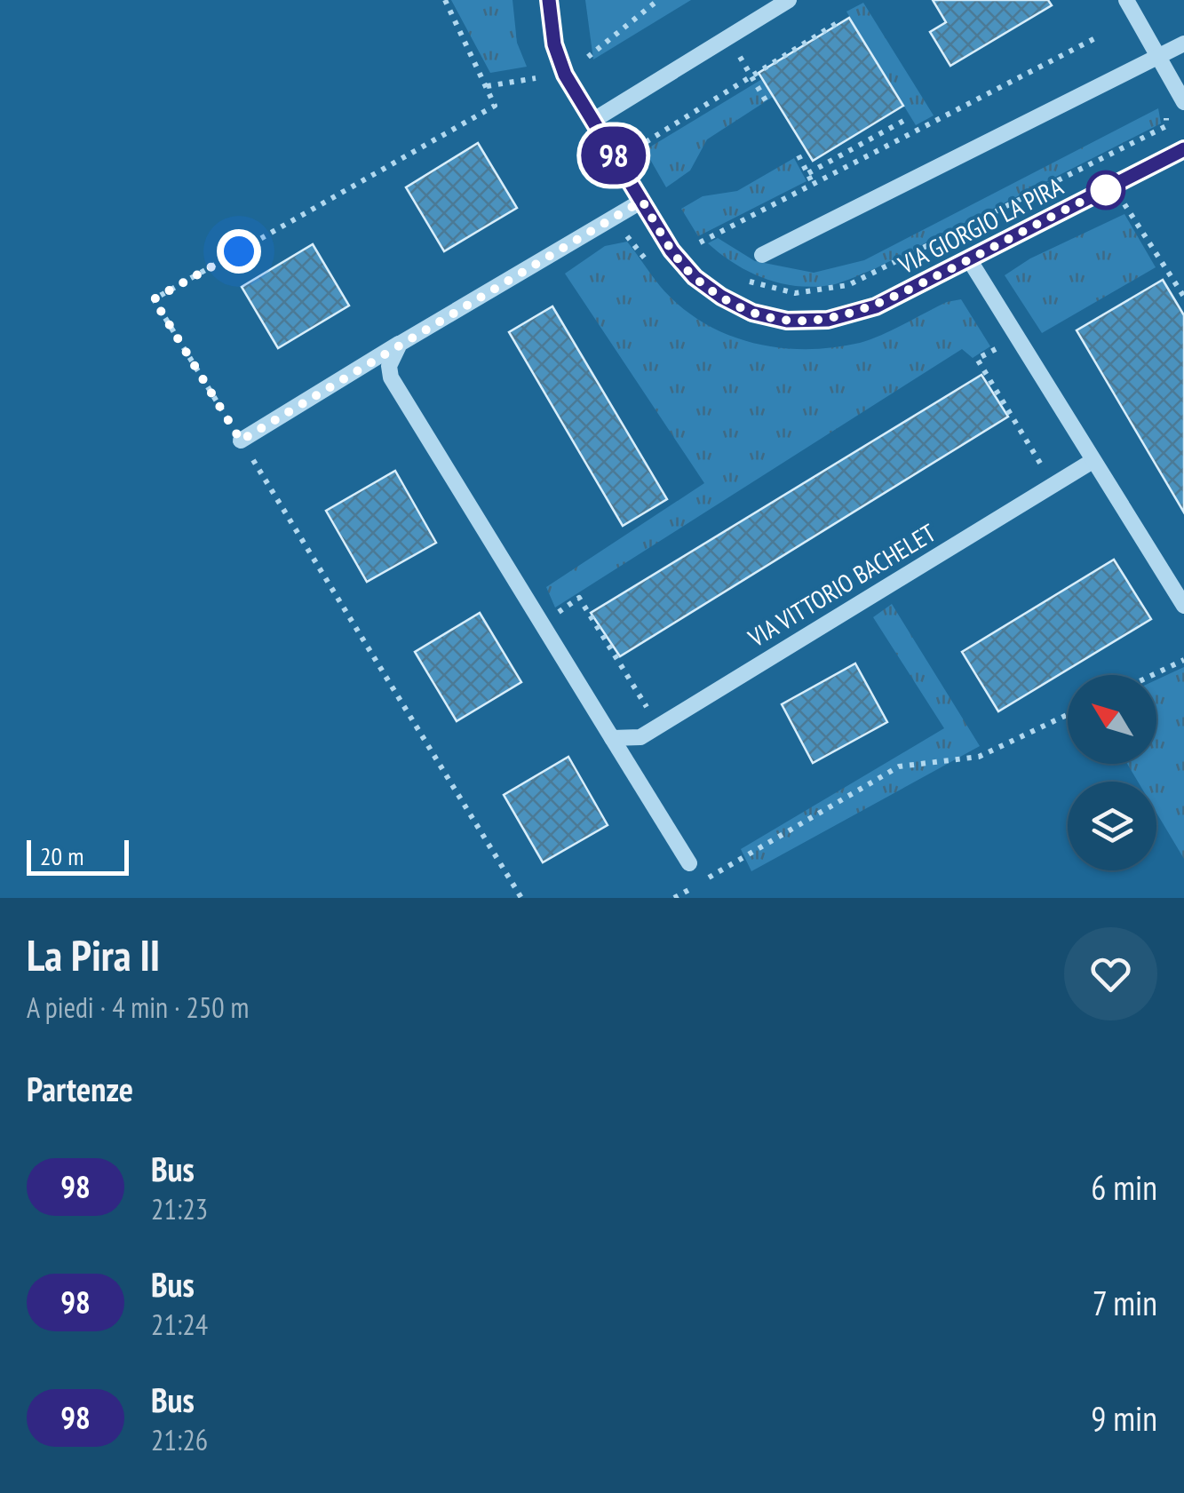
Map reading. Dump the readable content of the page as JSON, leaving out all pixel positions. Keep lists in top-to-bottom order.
{
  "streets": {
    "street": ["VIA GIORGIO LA PIRA", "VIA VITTORIO BACHELET"]
  },
  "lines": ["bus line 98"],
  "scale_bar": "20 m",
  "north": "top left",
  "page": {
    "on_map": "98",
    "scale": "20 m",
    "heading": [
      ["La Pira II", "A piedi · 4 min · 250 m"],
      "Partenze"
    ],
    "list": [
      {
        "mark": "98",
        "name": "Bus",
        "note": "21:23",
        "value": "6 min"
      },
      {
        "mark": "98",
        "name": "Bus",
        "note": "21:24",
        "value": "7 min"
      },
      {
        "mark": "98",
        "name": "Bus",
        "note": "21:26",
        "value": "9 min"
      }
    ]
  }
}
